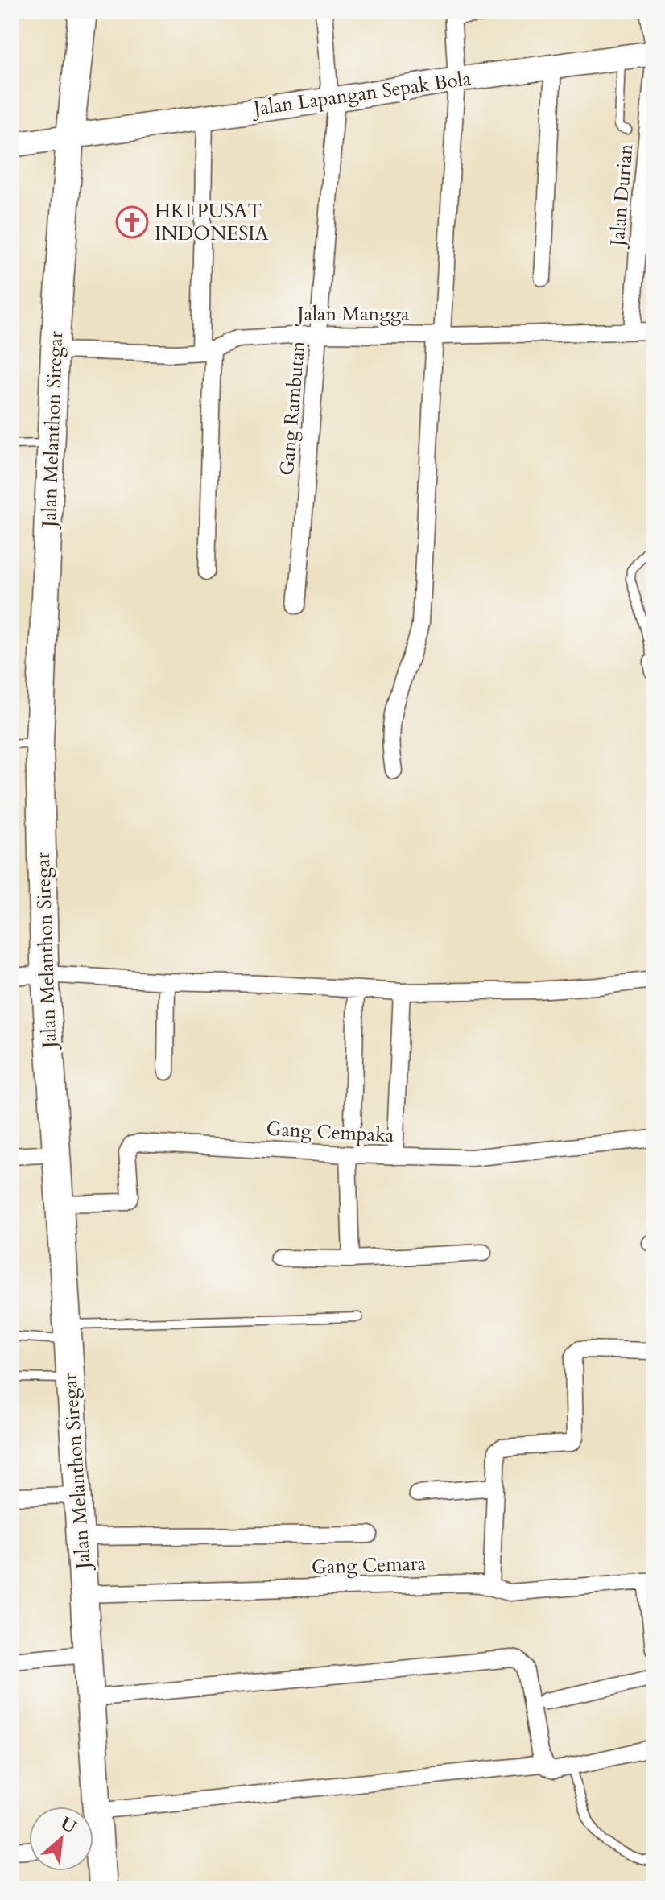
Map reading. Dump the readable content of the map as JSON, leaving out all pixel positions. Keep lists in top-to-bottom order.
{
  "streets": {
    "main road": ["Jalan Melanthon Siregar"],
    "street": [
      "Jalan Lapangan Sepak Bola",
      "Jalan Durian",
      "Jalan Mangga",
      "Gang Rambutan",
      "Gang Cempaka",
      "Gang Cemara"
    ]
  },
  "crossings": [
    ["Jalan Lapangan Sepak Bola", "Gang Rambutan"],
    ["Jalan Lapangan Sepak Bola", "Jalan Melanthon Siregar"],
    ["Jalan Durian", "Jalan Mangga"],
    ["Jalan Mangga", "Gang Rambutan"],
    ["Jalan Mangga", "Jalan Melanthon Siregar"],
    ["Jalan Melanthon Siregar", "Gang Cempaka"],
    ["Jalan Melanthon Siregar", "Gang Cemara"]
  ],
  "places": {
    "church": ["HKI PUSAT INDONESIA"]
  },
  "north": "top right"
}
